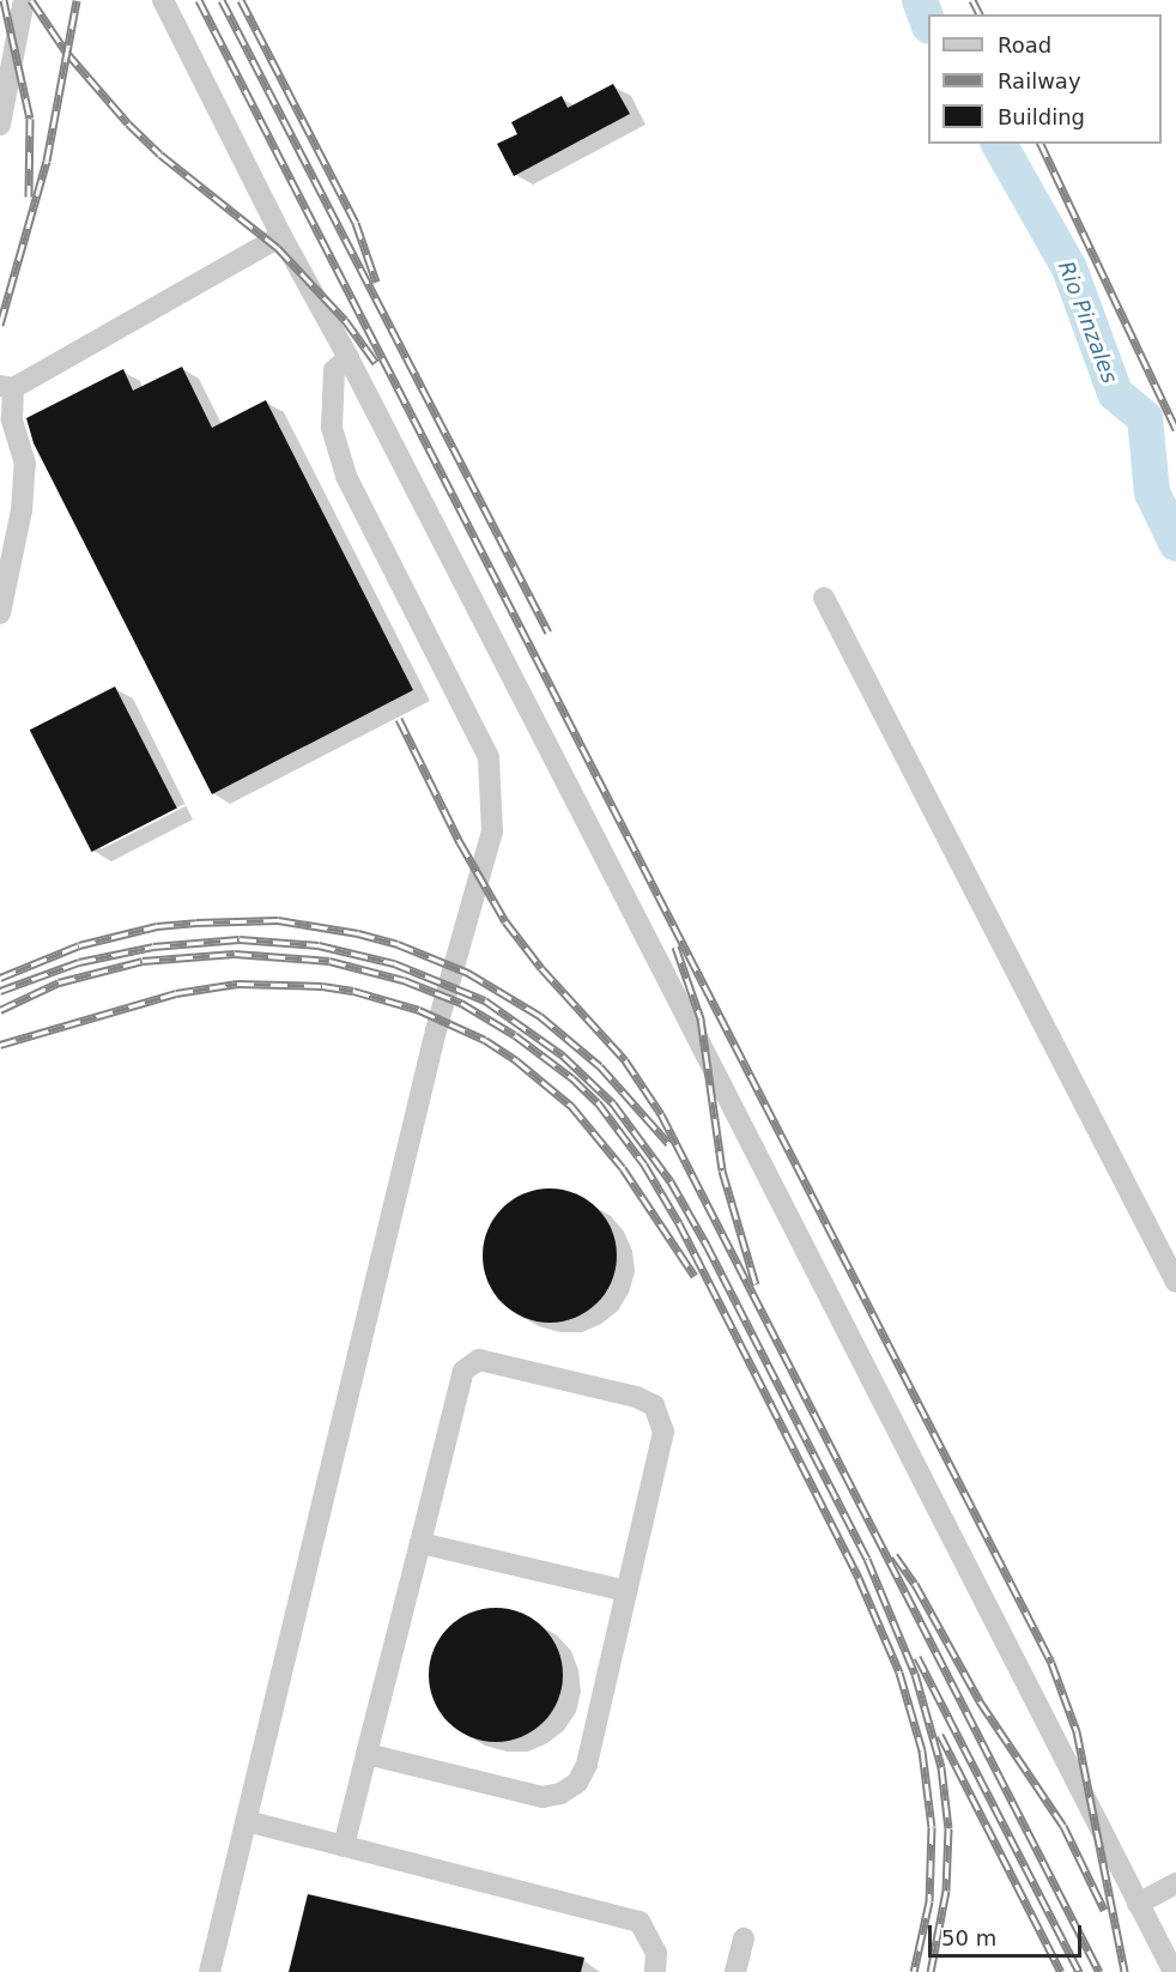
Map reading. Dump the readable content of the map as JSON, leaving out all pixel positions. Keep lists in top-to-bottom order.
{
  "water": ["Rio Pinzales"],
  "legend": ["Road", "Railway", "Building"],
  "scale_bar": "50 m"
}
